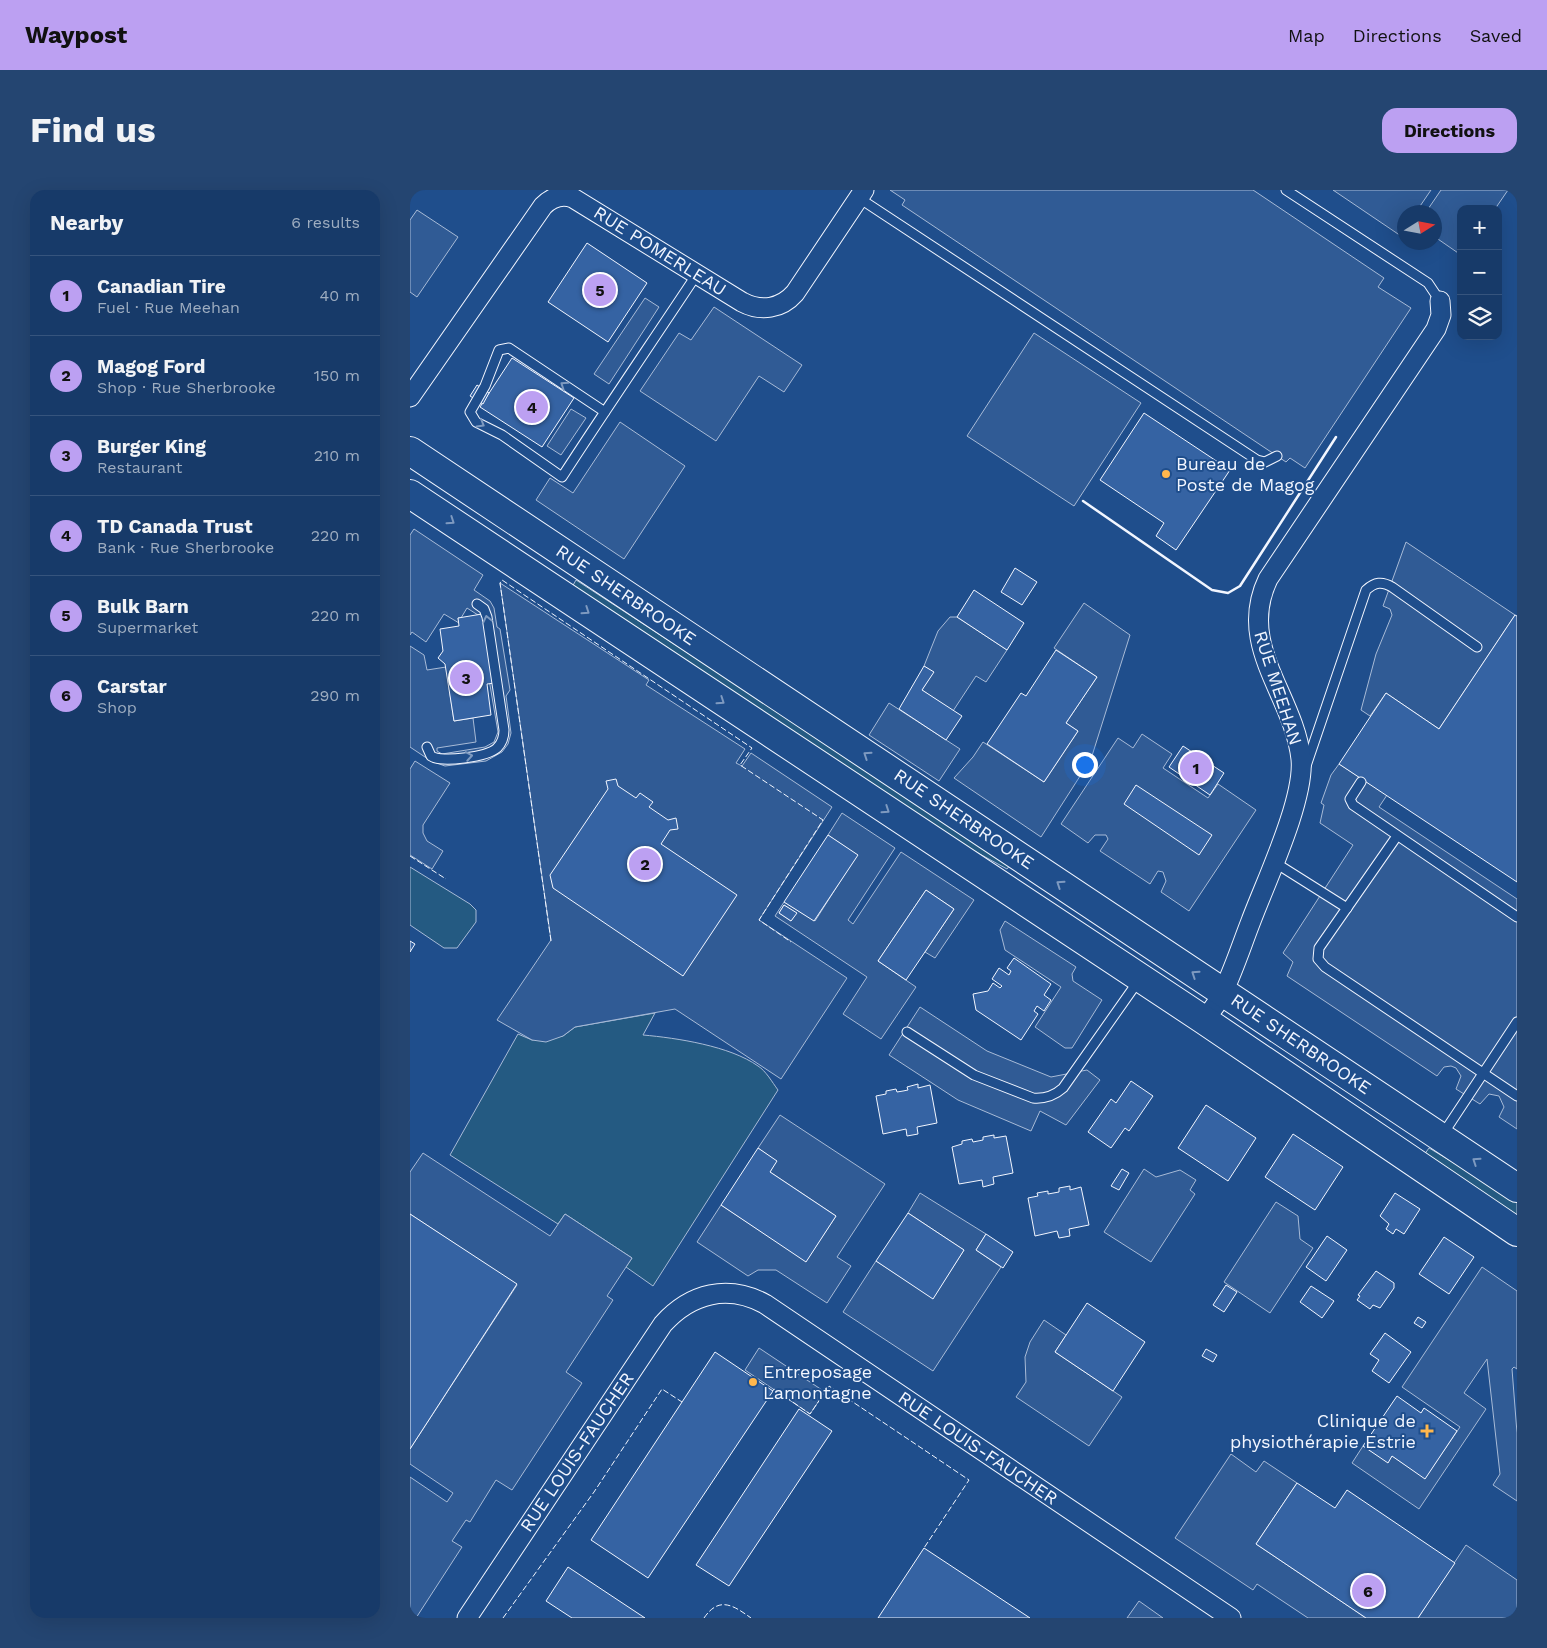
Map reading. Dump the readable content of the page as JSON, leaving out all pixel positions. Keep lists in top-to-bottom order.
{
  "streets": {
    "main road": ["RUE SHERBROOKE"],
    "street": ["RUE POMERLEAU", "RUE MEEHAN", "RUE LOUIS-FAUCHER"]
  },
  "crossings": [
    ["RUE SHERBROOKE", "RUE MEEHAN"]
  ],
  "places": {
    "other": ["Bureau de Poste de Magog", "Entreposage Lamontagne"],
    "health": ["Clinique de physiothérapie Estrie"]
  },
  "north": "right",
  "page": {
    "header": "Waypost",
    "nav": ["Map", "Directions", "Saved"],
    "buttons": "Directions",
    "title": "Find us",
    "heading": ["Nearby", "6 results"],
    "map_buttons": ["+", "−"],
    "list": [
      {
        "mark": "1",
        "name": "Canadian Tire",
        "note": "Fuel · Rue Meehan",
        "value": "40 m"
      },
      {
        "mark": "2",
        "name": "Magog Ford",
        "note": "Shop · Rue Sherbrooke",
        "value": "150 m"
      },
      {
        "mark": "3",
        "name": "Burger King",
        "note": "Restaurant",
        "value": "210 m"
      },
      {
        "mark": "4",
        "name": "TD Canada Trust",
        "note": "Bank · Rue Sherbrooke",
        "value": "220 m"
      },
      {
        "mark": "5",
        "name": "Bulk Barn",
        "note": "Supermarket",
        "value": "220 m"
      },
      {
        "mark": "6",
        "name": "Carstar",
        "note": "Shop",
        "value": "290 m"
      }
    ],
    "pins": [
      "5",
      "4",
      "3",
      "1",
      "2",
      "6"
    ]
  }
}
